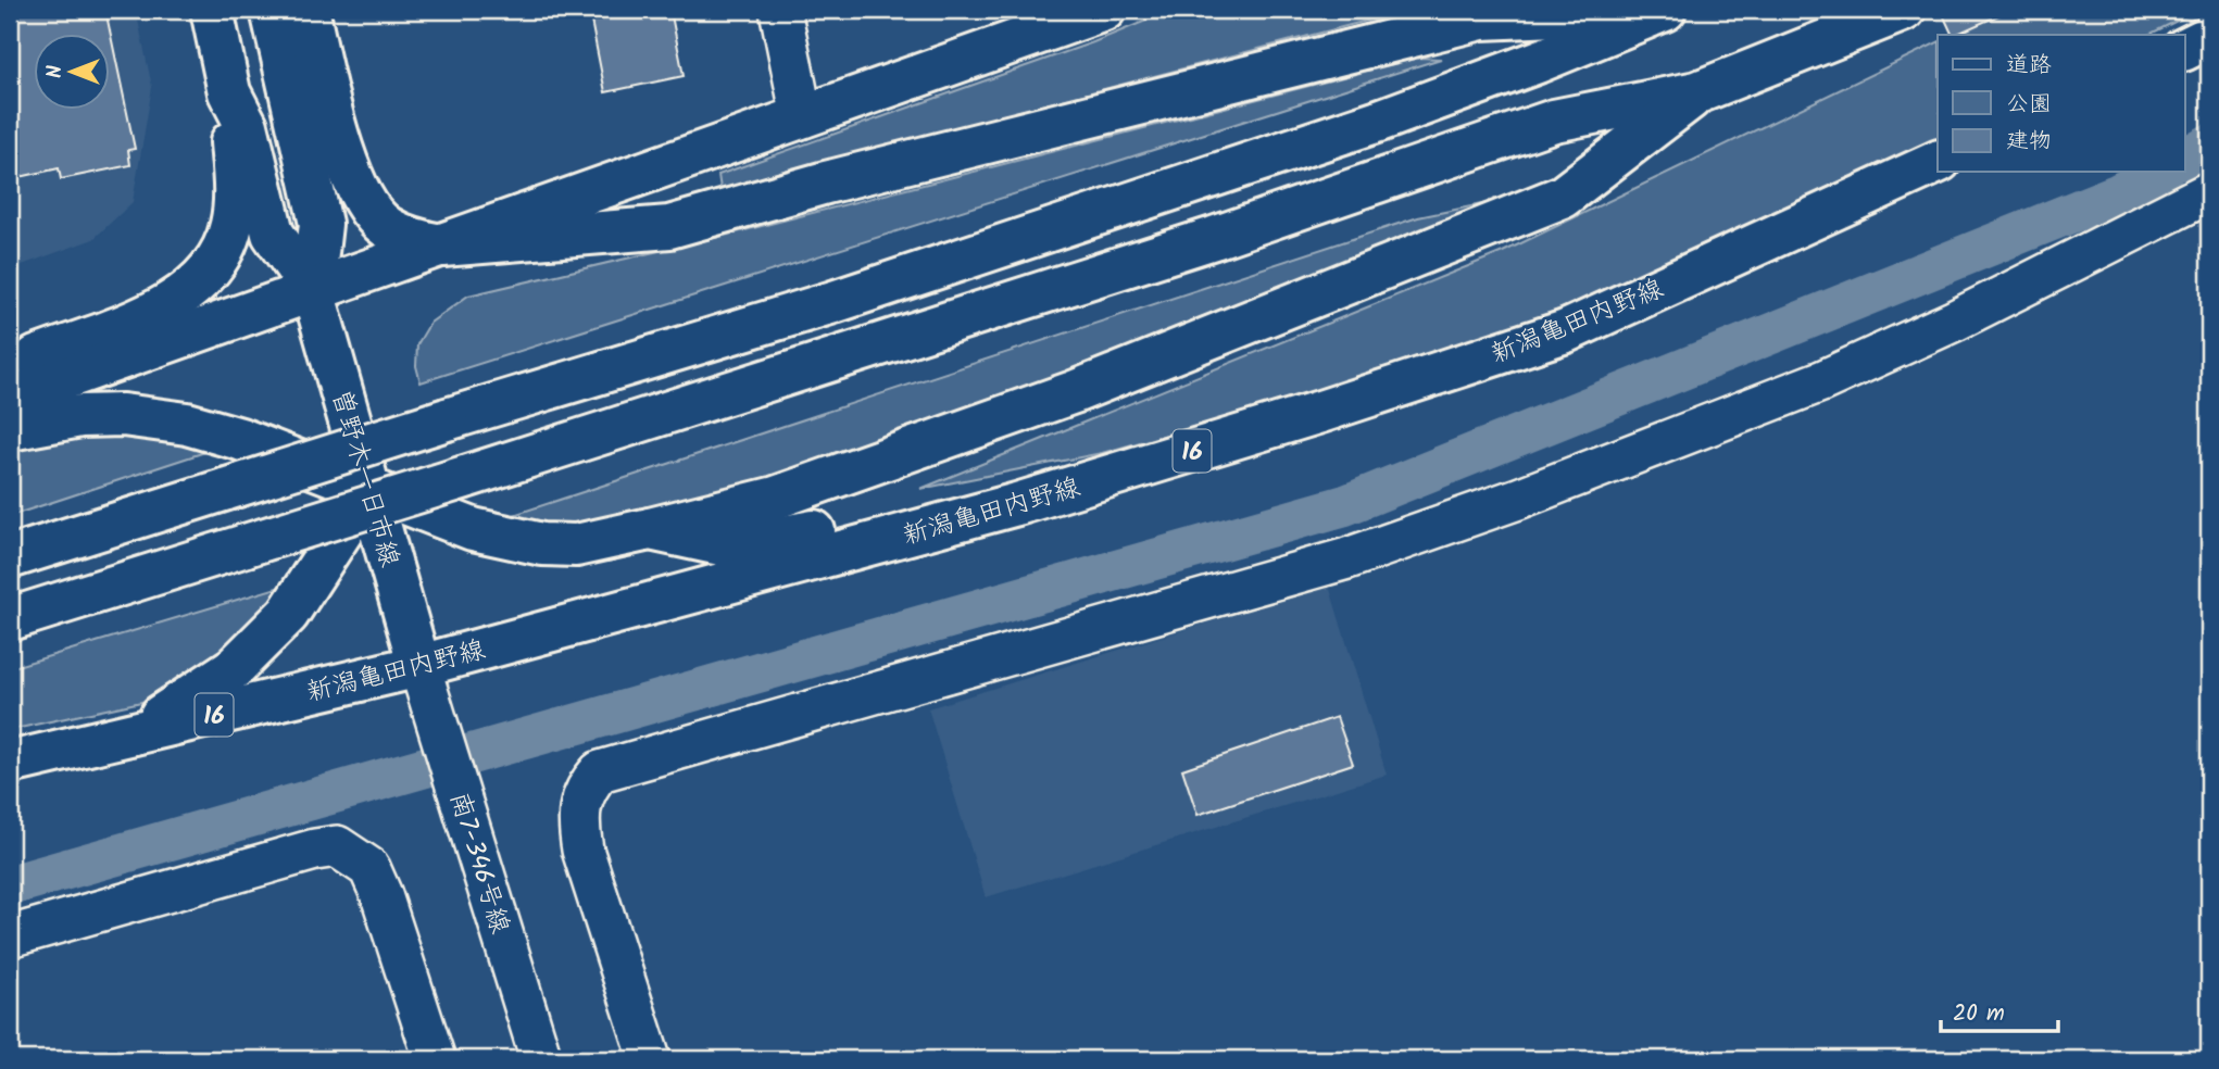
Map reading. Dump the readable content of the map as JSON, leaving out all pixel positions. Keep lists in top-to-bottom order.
{
  "streets": {
    "main road": ["新潟亀田内野線", "16", "曽野木一日市線"],
    "street": ["南7-346号線"]
  },
  "crossings": [
    ["新潟亀田内野線", "曽野木一日市線"],
    ["新潟亀田内野線", "南7-346号線"],
    ["曽野木一日市線", "南7-346号線"]
  ],
  "legend": ["道路", "公園", "建物"],
  "scale_bar": "20 m",
  "north": "left"
}
